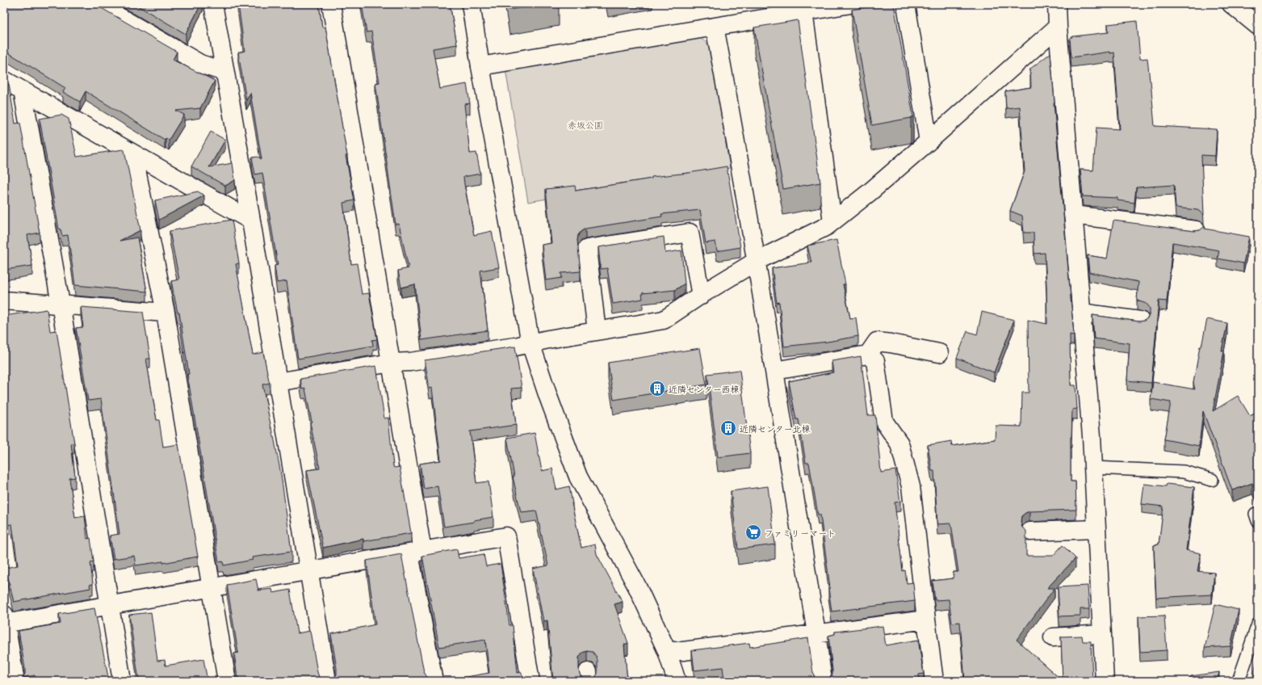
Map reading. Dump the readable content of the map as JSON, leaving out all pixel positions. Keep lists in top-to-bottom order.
{
  "parks": ["赤坂公園"],
  "places": {
    "building": ["近隣センター西棟", "近隣センター北棟"],
    "supermarket": ["ファミリーマート"]
  }
}
